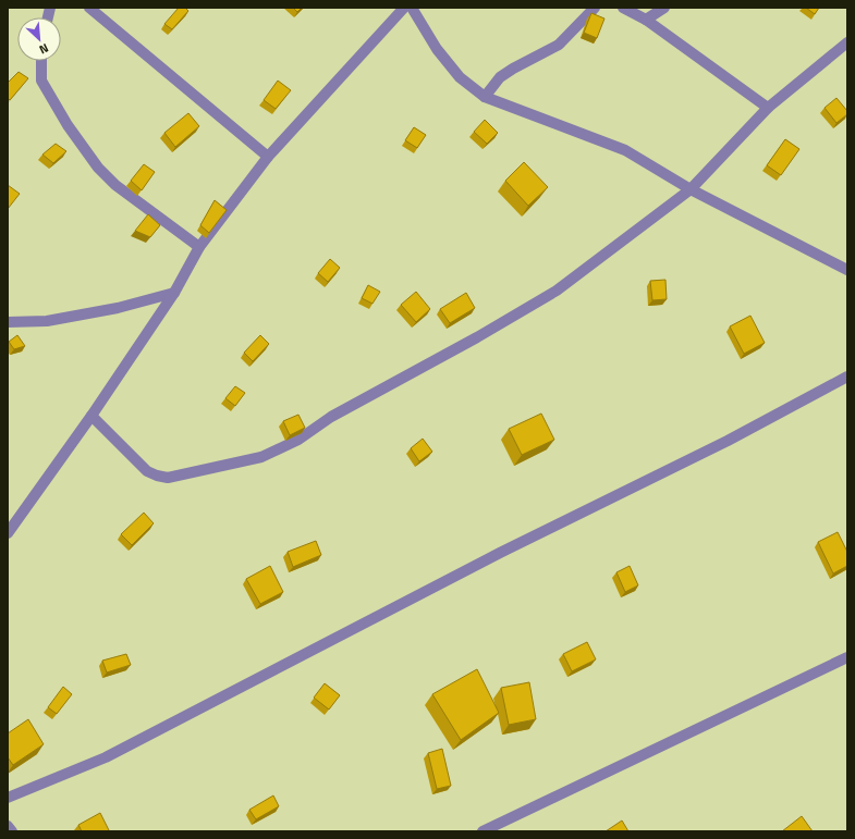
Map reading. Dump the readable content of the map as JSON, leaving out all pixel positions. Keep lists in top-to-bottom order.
{
  "north": "bottom right"
}
